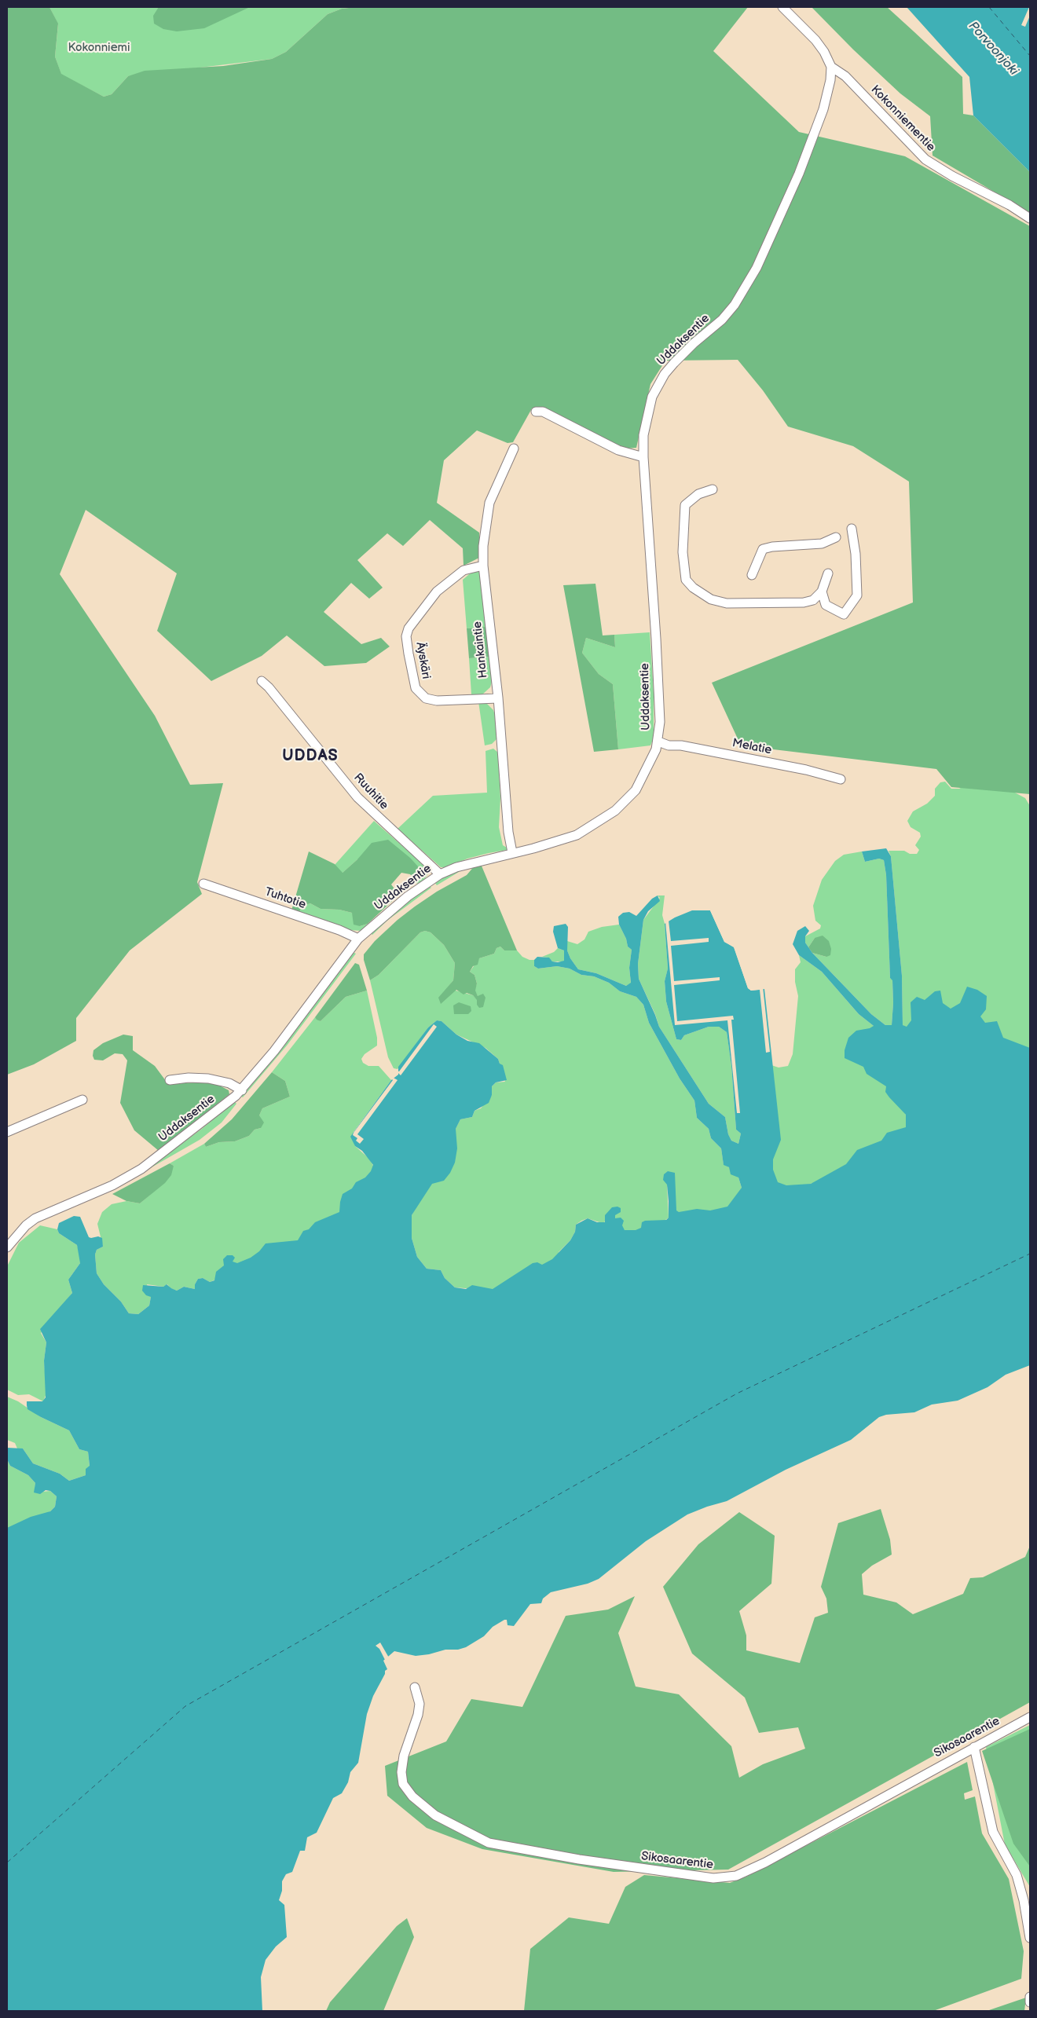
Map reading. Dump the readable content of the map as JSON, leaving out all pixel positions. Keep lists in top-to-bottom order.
{
  "streets": {
    "street": [
      "Kokonniementie",
      "Uddaksentie",
      "Hankaintie",
      "Äyskäri",
      "Melatie",
      "Ruuhitie",
      "Tuhtotie",
      "Sikosaarentie"
    ]
  },
  "crossings": [
    ["Kokonniementie", "Uddaksentie"],
    ["Uddaksentie", "Hankaintie"],
    ["Uddaksentie", "Melatie"],
    ["Uddaksentie", "Ruuhitie"],
    ["Uddaksentie", "Tuhtotie"],
    ["Hankaintie", "Äyskäri"]
  ],
  "districts": ["UDDAS"],
  "water": ["Porvoonjoki"],
  "parks": ["Kokonniemi"]
}
